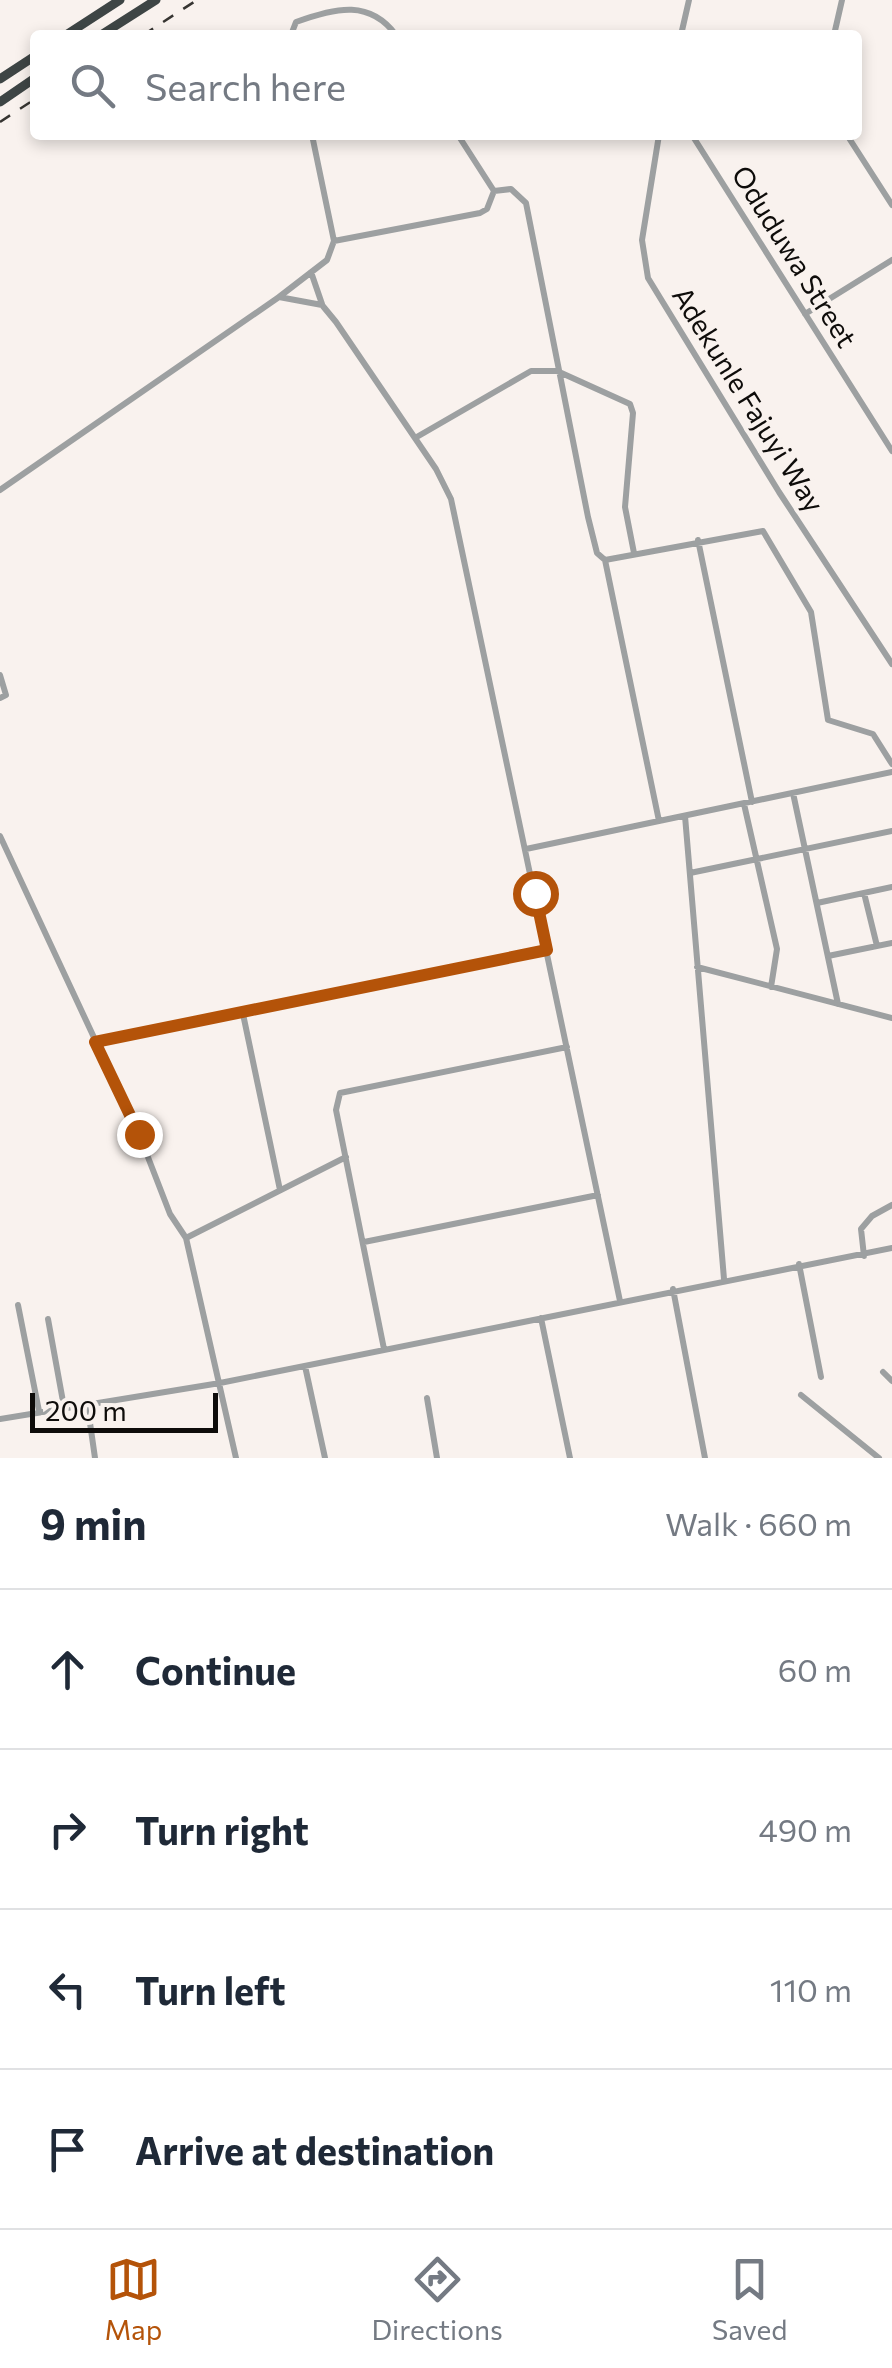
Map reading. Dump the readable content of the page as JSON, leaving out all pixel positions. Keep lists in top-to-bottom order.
{
  "streets": {
    "street": ["Oduduwa Street", "Adekunle Fajuyi Way"]
  },
  "scale_bar": "200 m",
  "page": {
    "search": "Search here",
    "scale": "200 m",
    "heading": ["9 min", "Walk · 660 m"],
    "list": [
      ["Continue", "60 m"],
      ["Turn right", "490 m"],
      ["Turn left", "110 m"],
      "Arrive at destination"
    ],
    "nav": ["Map", "Directions", "Saved"]
  }
}
